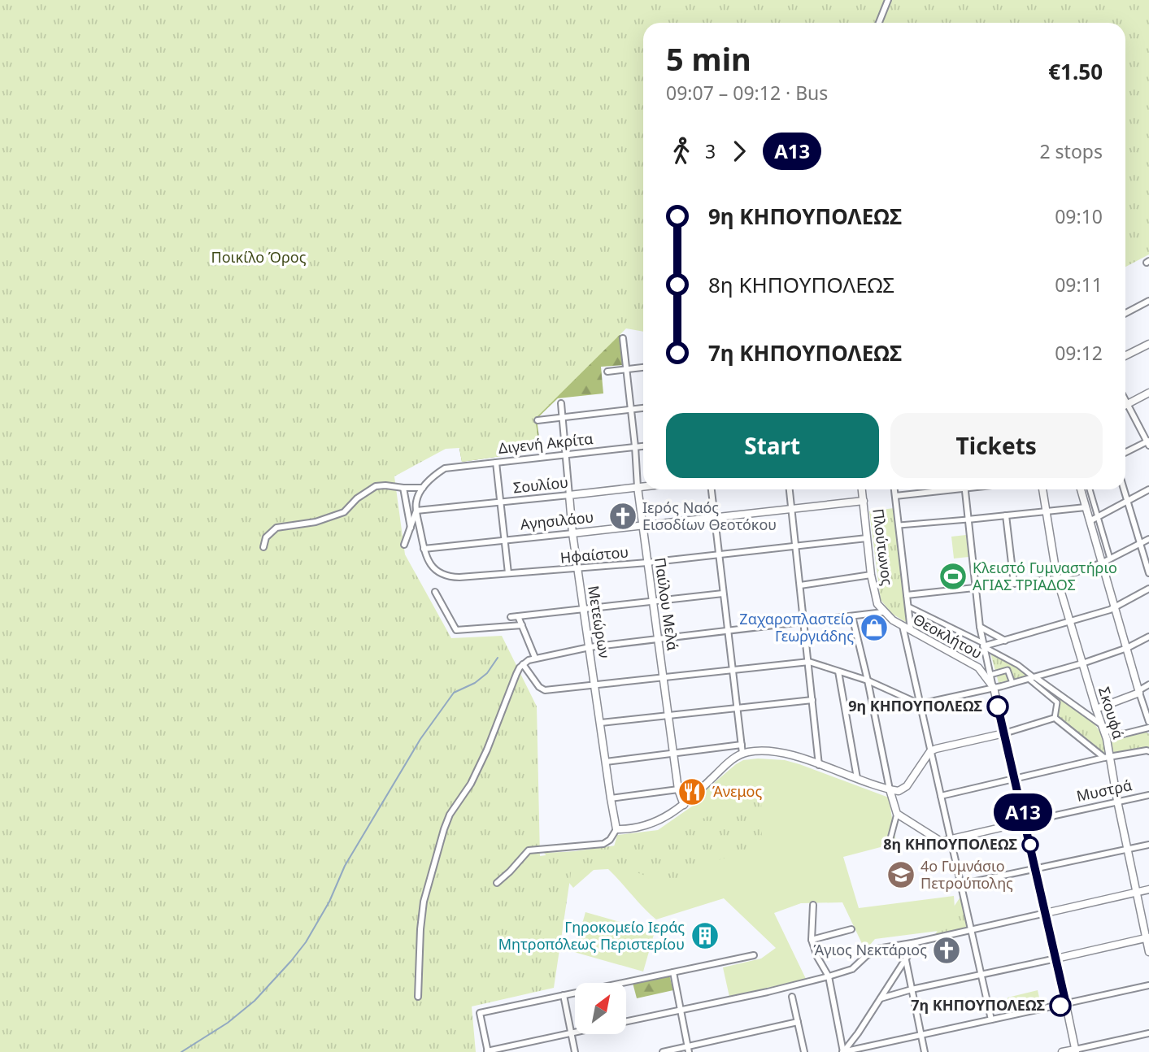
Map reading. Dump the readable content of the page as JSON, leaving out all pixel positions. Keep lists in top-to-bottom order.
{
  "streets": {
    "street": [
      "Διγενή Ακρίτα",
      "Σουλίου",
      "Αγησιλάου",
      "Πλούτωνος",
      "Ηφαίστου",
      "Παύλου Μελά",
      "Μετεώρων",
      "Θεοκλήτου",
      "Σκουφά",
      "Μυστρά"
    ]
  },
  "crossings": [
    ["Διγενή Ακρίτα", "Παύλου Μελά"],
    ["Διγενή Ακρίτα", "Μετεώρων"],
    ["Σουλίου", "Παύλου Μελά"],
    ["Σουλίου", "Μετεώρων"],
    ["Αγησιλάου", "Πλούτωνος"],
    ["Αγησιλάου", "Ηφαίστου"],
    ["Αγησιλάου", "Παύλου Μελά"],
    ["Αγησιλάου", "Μετεώρων"],
    ["Πλούτωνος", "Ηφαίστου"],
    ["Πλούτωνος", "Θεοκλήτου"],
    ["Ηφαίστου", "Παύλου Μελά"],
    ["Ηφαίστου", "Μετεώρων"],
    ["Σκουφά", "Μυστρά"]
  ],
  "parks": ["Ποικίλο Όρος"],
  "places": {
    "church": ["Ιερός Ναός Εισοδίων Θεοτόκου", "Άγιος Νεκτάριος"],
    "sports": ["Κλειστό Γυμναστήριο ΑΓΙΑΣ ΤΡΙΑΔΟΣ"],
    "shop": ["Ζαχαροπλαστείο Γεωργιάδης"],
    "other": ["9η ΚΗΠΟΥΠΟΛΕΩΣ", "8η ΚΗΠΟΥΠΟΛΕΩΣ", "7η ΚΗΠΟΥΠΟΛΕΩΣ"],
    "restaurant": ["Άνεμος"],
    "school or university": ["4ο Γυμνάσιο Πετρούπολης"],
    "building": ["Γηροκομείο Ιεράς Μητροπόλεως Περιστερίου"]
  },
  "lines": ["bus line A13"],
  "north": "top right",
  "page": {
    "on_map": "A13",
    "heading": ["5 min", "09:07 – 09:12 · Bus", "€1.50"],
    "legs": ["3", "A13", "2 stops"],
    "list": [
      {
        "name": "9η ΚΗΠΟΥΠΟΛΕΩΣ",
        "value": "09:10"
      },
      {
        "name": "8η ΚΗΠΟΥΠΟΛΕΩΣ",
        "value": "09:11"
      },
      {
        "name": "7η ΚΗΠΟΥΠΟΛΕΩΣ",
        "value": "09:12"
      }
    ],
    "buttons": ["Start", "Tickets"]
  }
}
